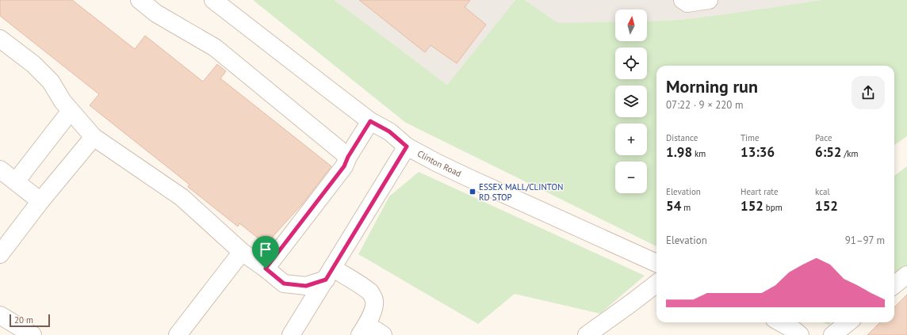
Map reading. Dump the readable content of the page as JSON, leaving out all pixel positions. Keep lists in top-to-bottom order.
{
  "streets": {
    "street": ["Clinton Road"]
  },
  "places": {
    "transit": ["ESSEX MALL/CLINTON RD STOP"]
  },
  "scale_bar": "20 m",
  "north": "top",
  "page": {
    "map_buttons": ["+", "−"],
    "heading": ["Morning run", "07:22 · 9 × 220 m"],
    "stats": [
      ["Distance", "1.98 km"],
      ["Time", "13:36"],
      ["Pace", "6:52 /km"],
      ["Elevation", "54 m"],
      ["Heart rate", "152 bpm"],
      ["kcal", "152"]
    ],
    "chart": ["Elevation", "91–97 m"],
    "scale": "20 m"
  }
}
